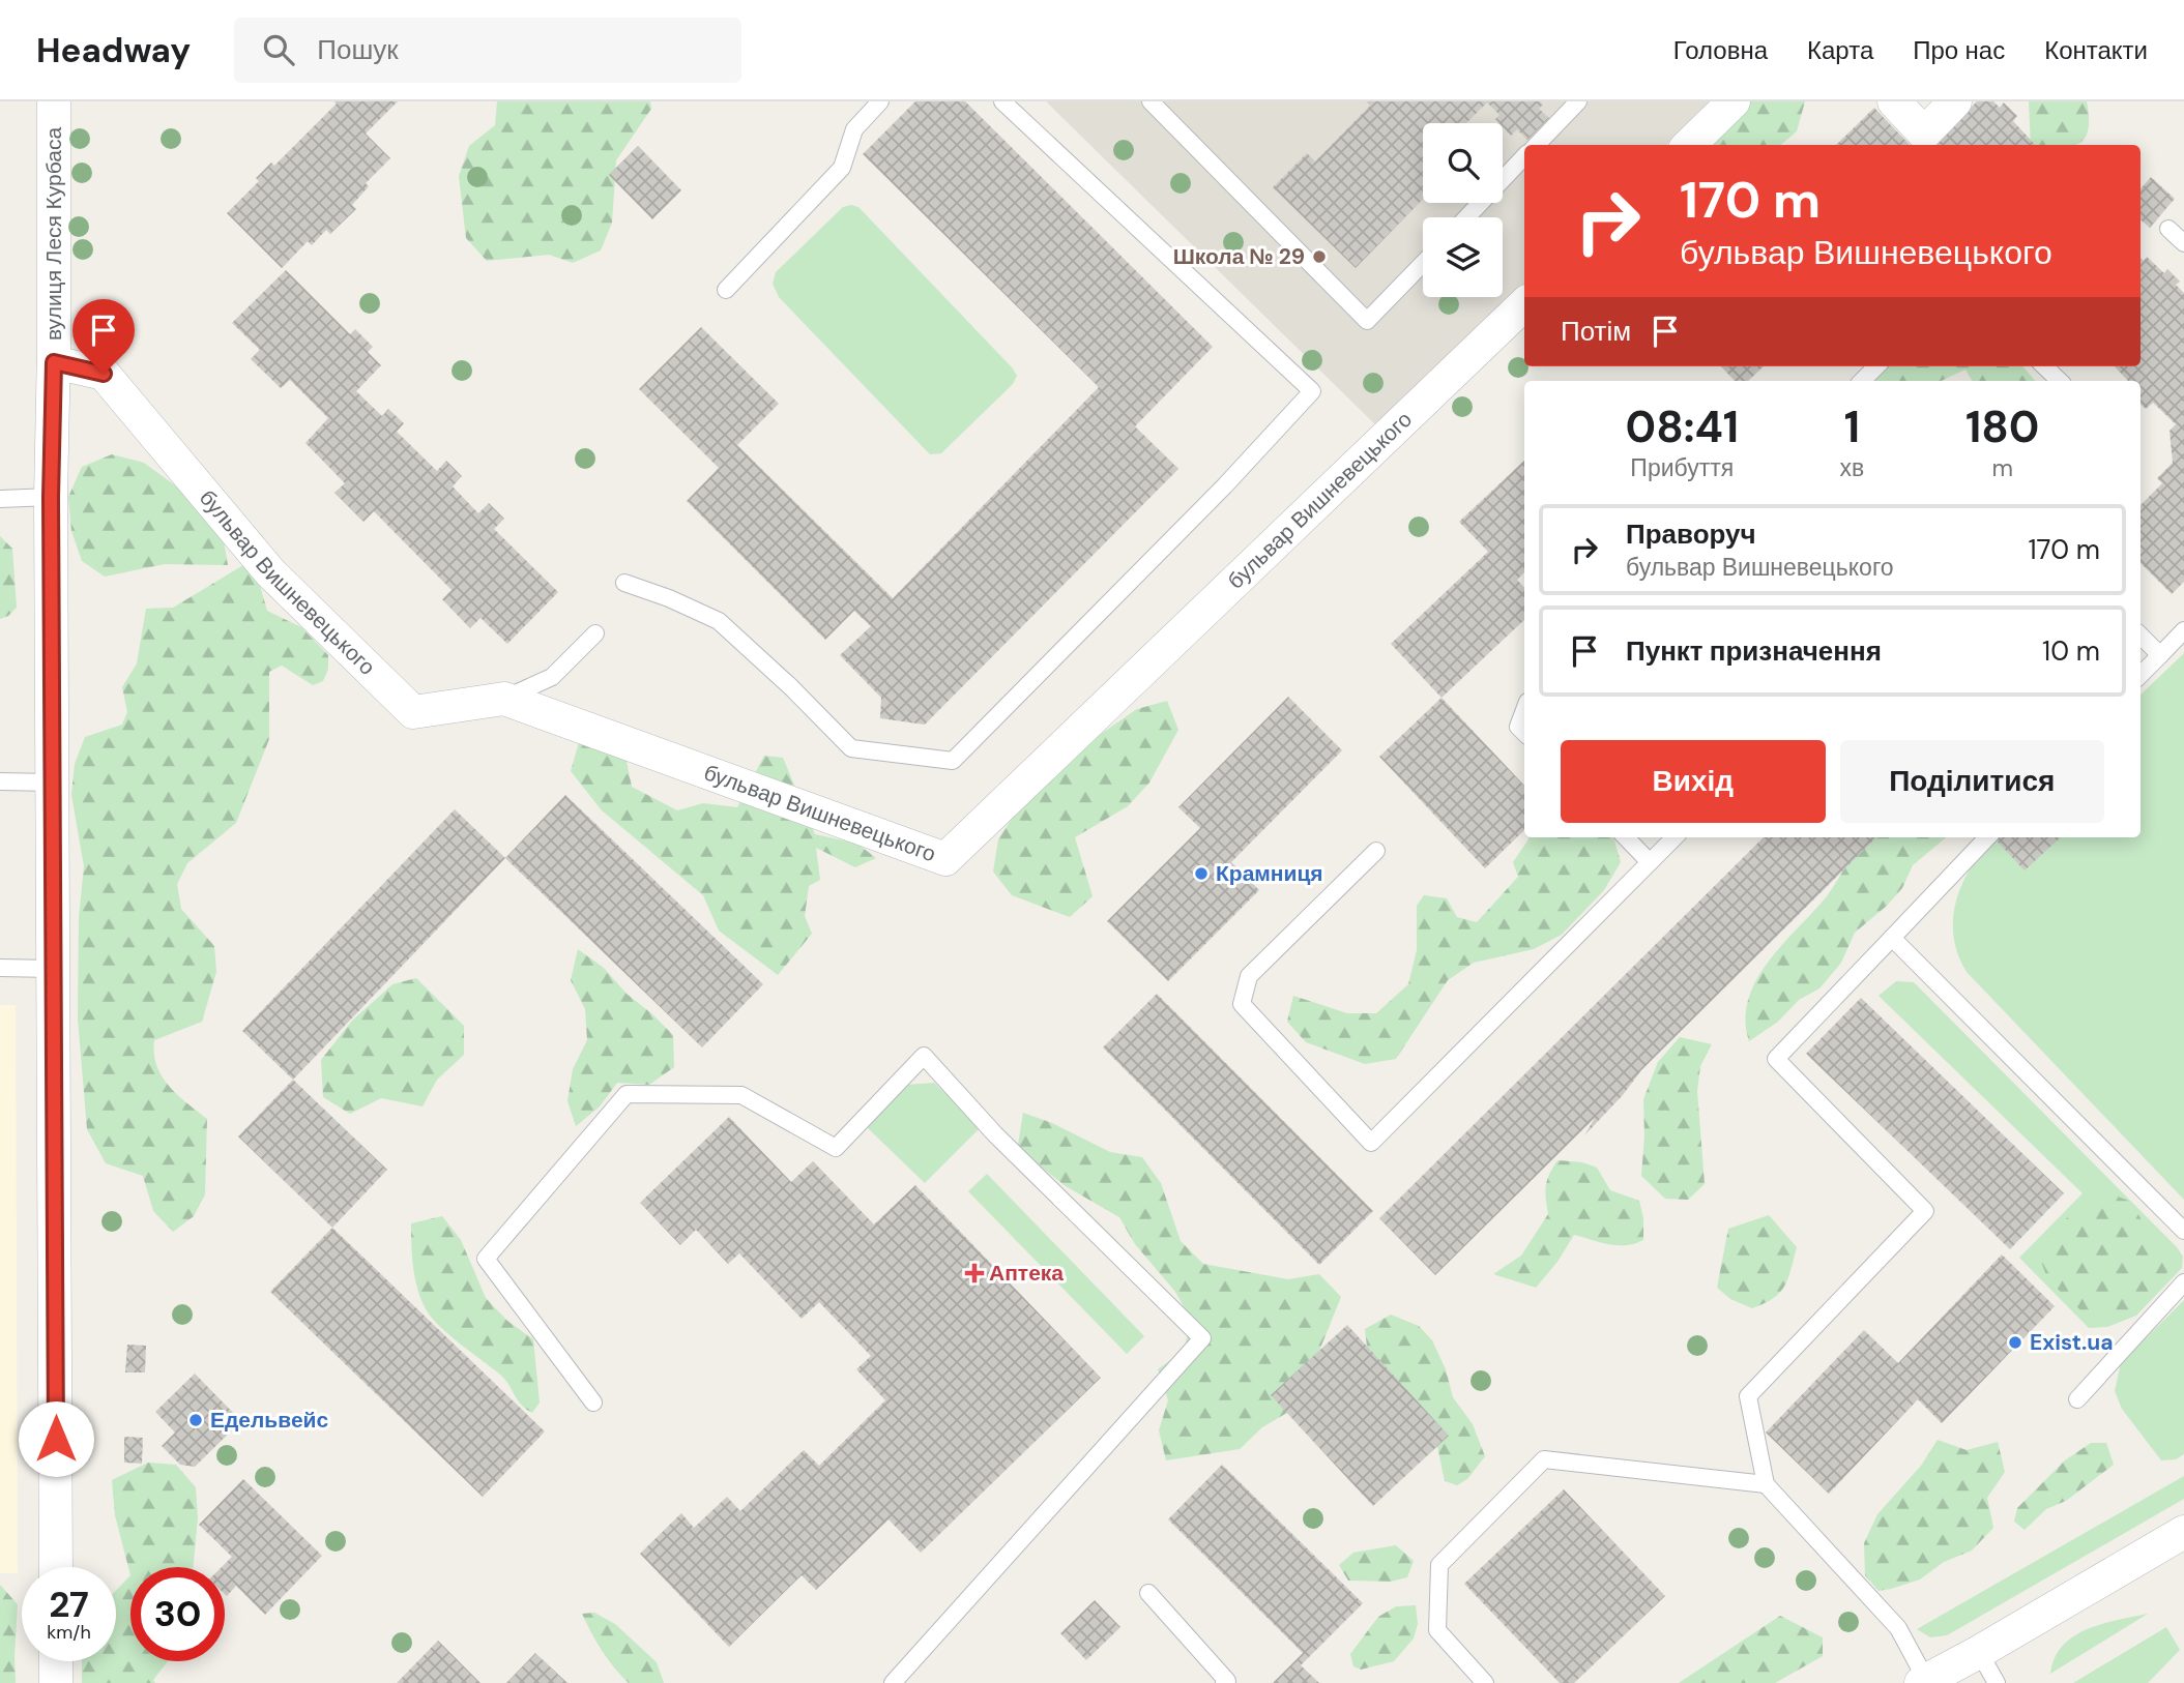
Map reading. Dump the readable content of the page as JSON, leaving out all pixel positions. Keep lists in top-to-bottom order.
{
  "streets": {
    "street": ["вулиця Леся Курбаса", "бульвар Вишневецького"]
  },
  "crossings": [
    ["вулиця Леся Курбаса", "бульвар Вишневецького"]
  ],
  "places": {
    "other": [
      "Школа № 29",
      "Крамниця",
      "Exist.ua",
      "Едельвейс"
    ],
    "health": ["Аптека"]
  },
  "page": {
    "header": "Headway",
    "search": "Пошук",
    "nav": [
      "Головна",
      "Карта",
      "Про нас",
      "Контакти"
    ],
    "turn": ["170 m", "бульвар Вишневецького"],
    "then": "Потім",
    "eta": [
      "08:41",
      "Прибуття",
      "1",
      "хв",
      "180",
      "m"
    ],
    "list": [
      {
        "name": "Праворуч",
        "note": "бульвар Вишневецького",
        "value": "170 m"
      },
      {
        "name": "Пункт призначення",
        "value": "10 m"
      }
    ],
    "buttons": ["Вихід", "Поділитися"],
    "speed": "27 km/h",
    "limit": "30"
  }
}
